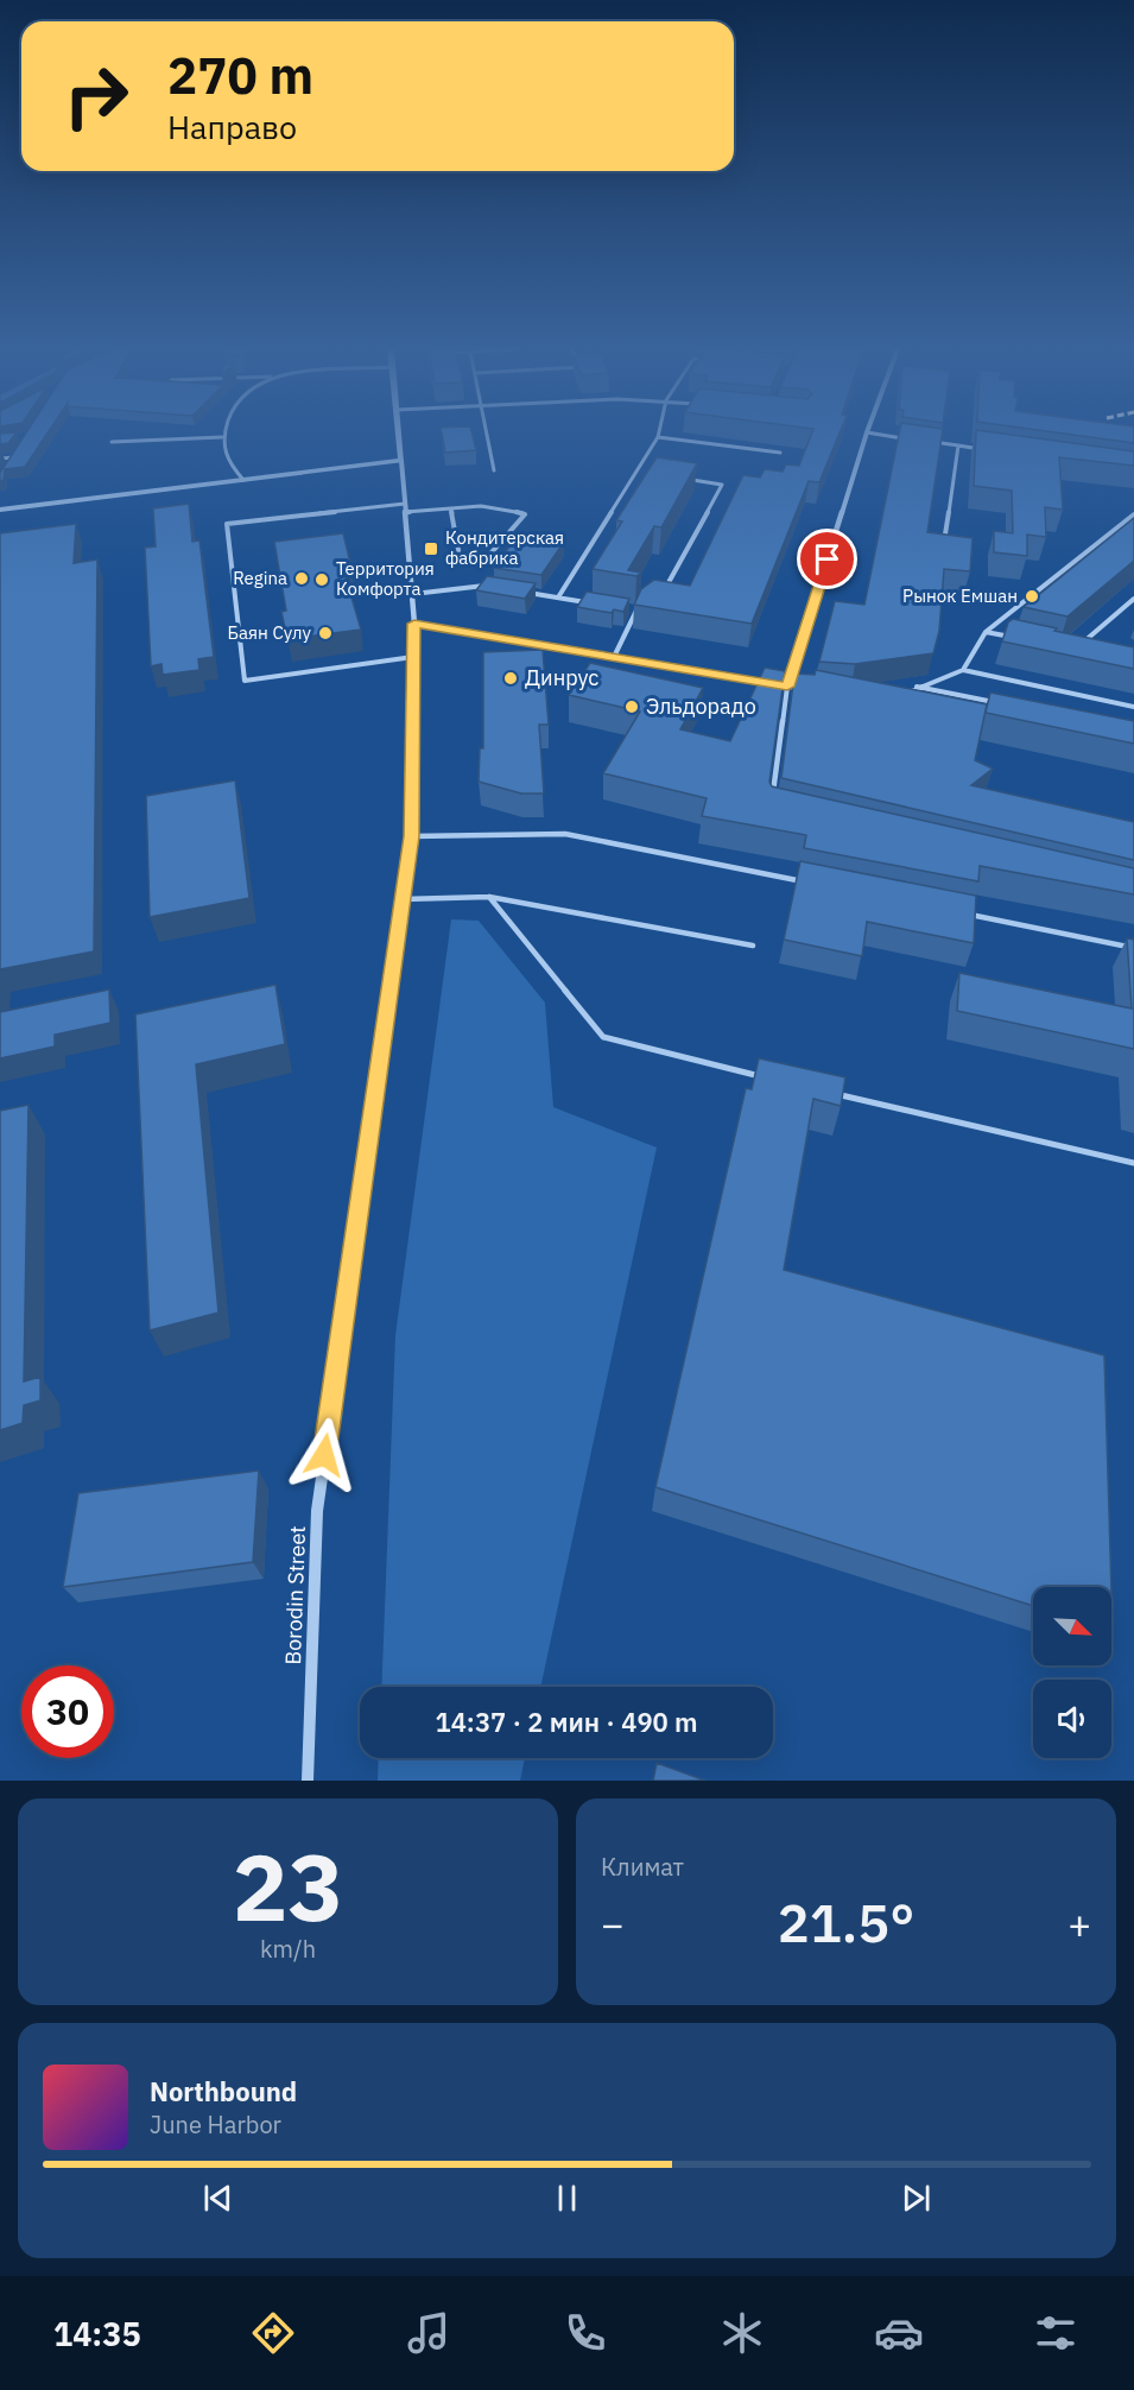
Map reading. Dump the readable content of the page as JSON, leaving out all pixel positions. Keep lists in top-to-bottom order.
{
  "streets": {
    "street": ["Borodin Street"]
  },
  "places": {
    "transit": ["Кондитерская фабрика"],
    "other": [
      "Regina",
      "Территория Комфорта",
      "Рынок Емшан",
      "Баян Сулу",
      "Динрус",
      "Эльдорадо"
    ]
  },
  "north": "bottom right",
  "page": {
    "turn": ["270 m", "Направо"],
    "limit": "30",
    "trip": "14:37 · 2 мин · 490 m",
    "tile": [
      ["23", "km/h"],
      "Климат"
    ],
    "heat": ["−", "21.5°", "+"],
    "song": ["Northbound", "June Harbor"],
    "tabs": "14:35"
  }
}
